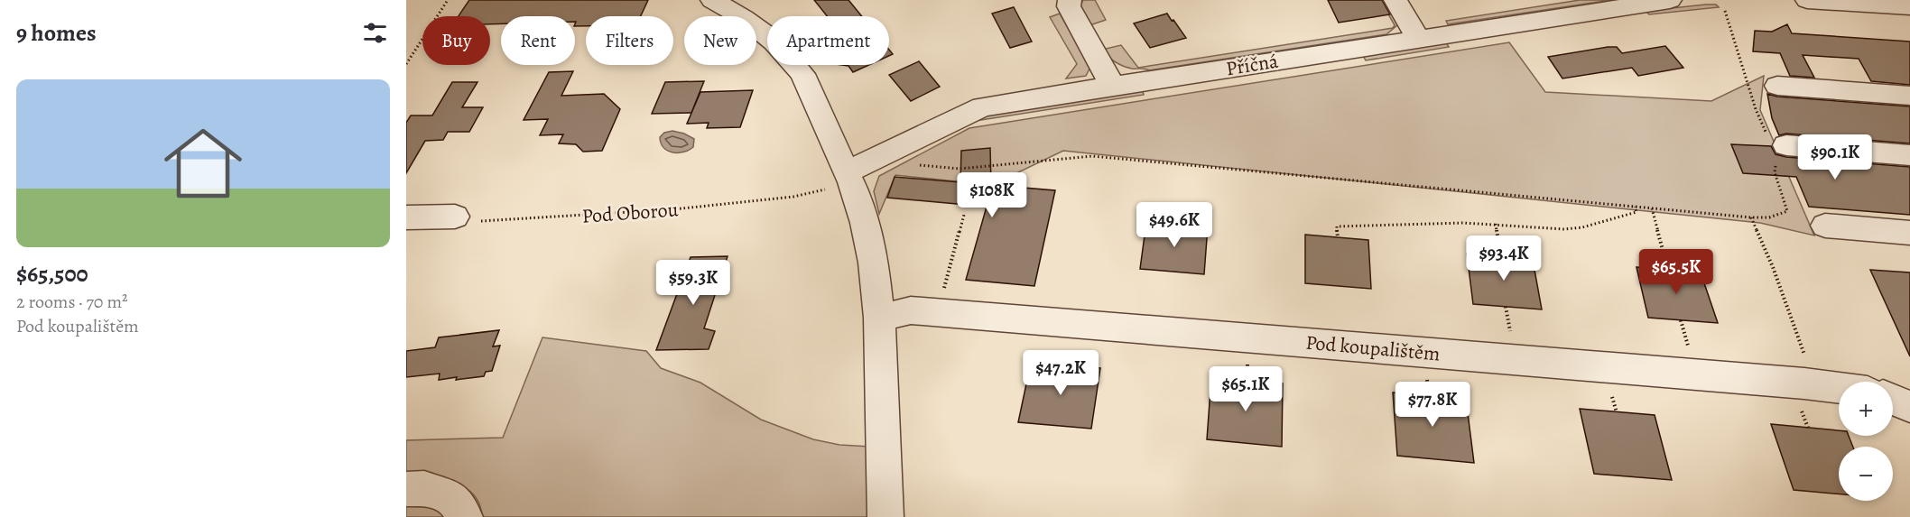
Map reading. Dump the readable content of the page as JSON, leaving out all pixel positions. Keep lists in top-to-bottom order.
{
  "streets": {
    "street": ["Příčná", "Pod koupalištěm"],
    "path": ["Pod Oborou"]
  },
  "crossings": [
    ["Příčná", "Pod Oborou"]
  ],
  "page": {
    "heading": "9 homes",
    "chip": [
      "Buy",
      "Rent",
      "Filters",
      "New",
      "Apartment"
    ],
    "list": [
      {
        "name": "$65,500",
        "note": "2 rooms · 70 m² · Pod koupalištěm"
      }
    ],
    "price": [
      "$90.1K",
      "$108K",
      "$49.6K",
      "$93.4K",
      "$65.5K",
      "$59.3K",
      "$47.2K",
      "$65.1K",
      "$77.8K"
    ],
    "map_buttons": ["+", "−"]
  }
}
